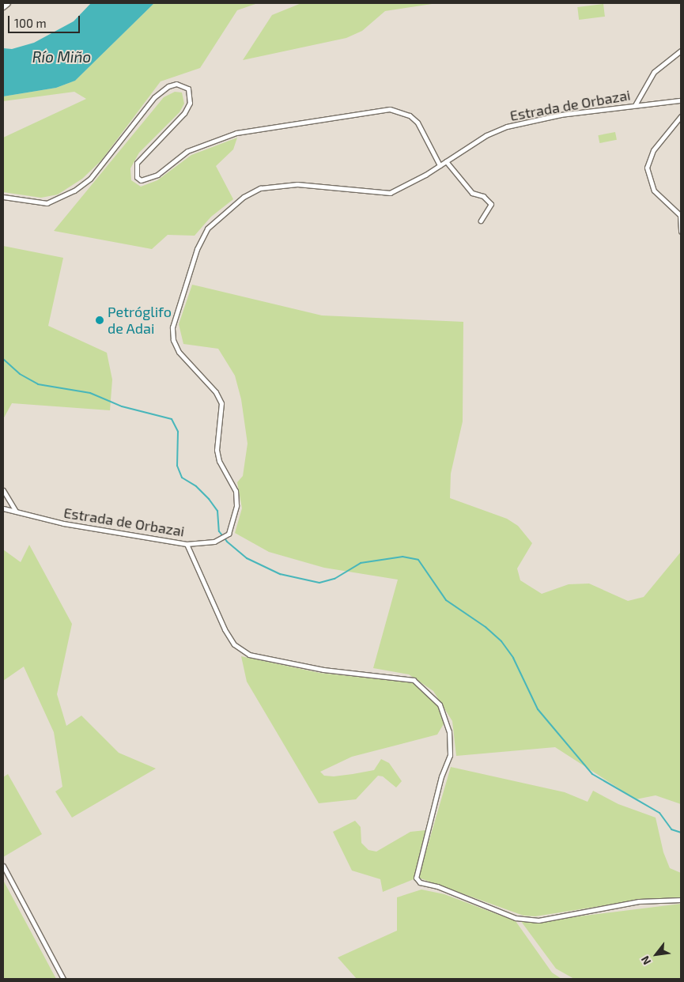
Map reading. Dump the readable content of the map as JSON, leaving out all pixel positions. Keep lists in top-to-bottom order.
{
  "streets": {
    "street": ["Estrada de Orbazai"]
  },
  "water": ["Río Miño"],
  "places": ["Petróglifo de Adai"],
  "scale_bar": "100 m",
  "north": "bottom left"
}
